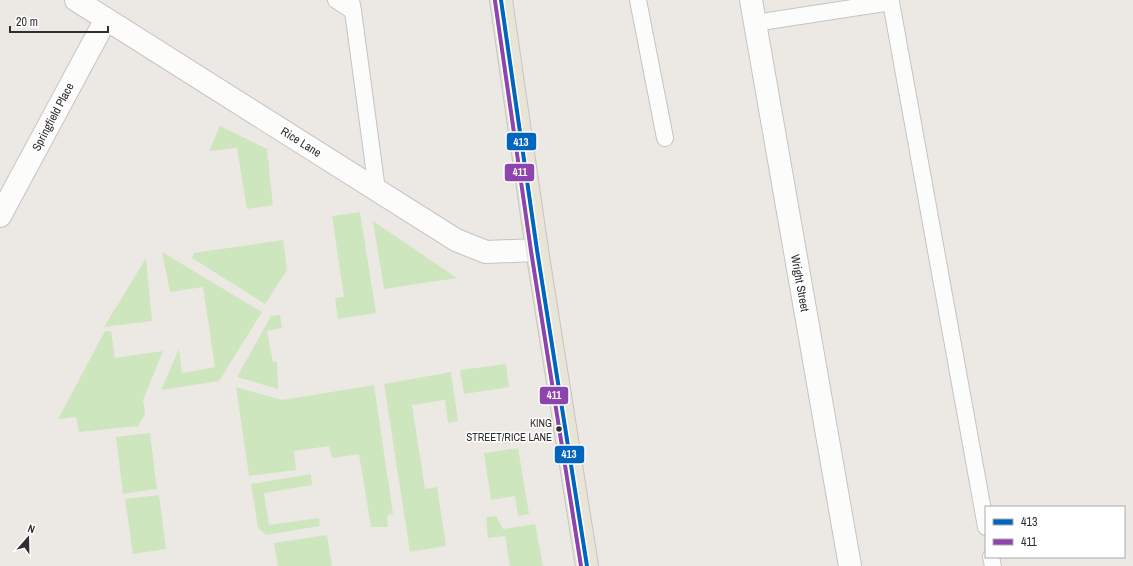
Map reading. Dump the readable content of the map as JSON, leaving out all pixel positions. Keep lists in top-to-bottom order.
{
  "streets": {
    "street": ["Springfield Place", "Rice Lane", "Wright Street"]
  },
  "crossings": [
    ["Springfield Place", "Rice Lane"]
  ],
  "places": ["KING STREET/RICE LANE"],
  "lines": ["transit line 413", "transit line 411"],
  "legend": ["413", "411"],
  "scale_bar": "20 m",
  "north": "top"
}
